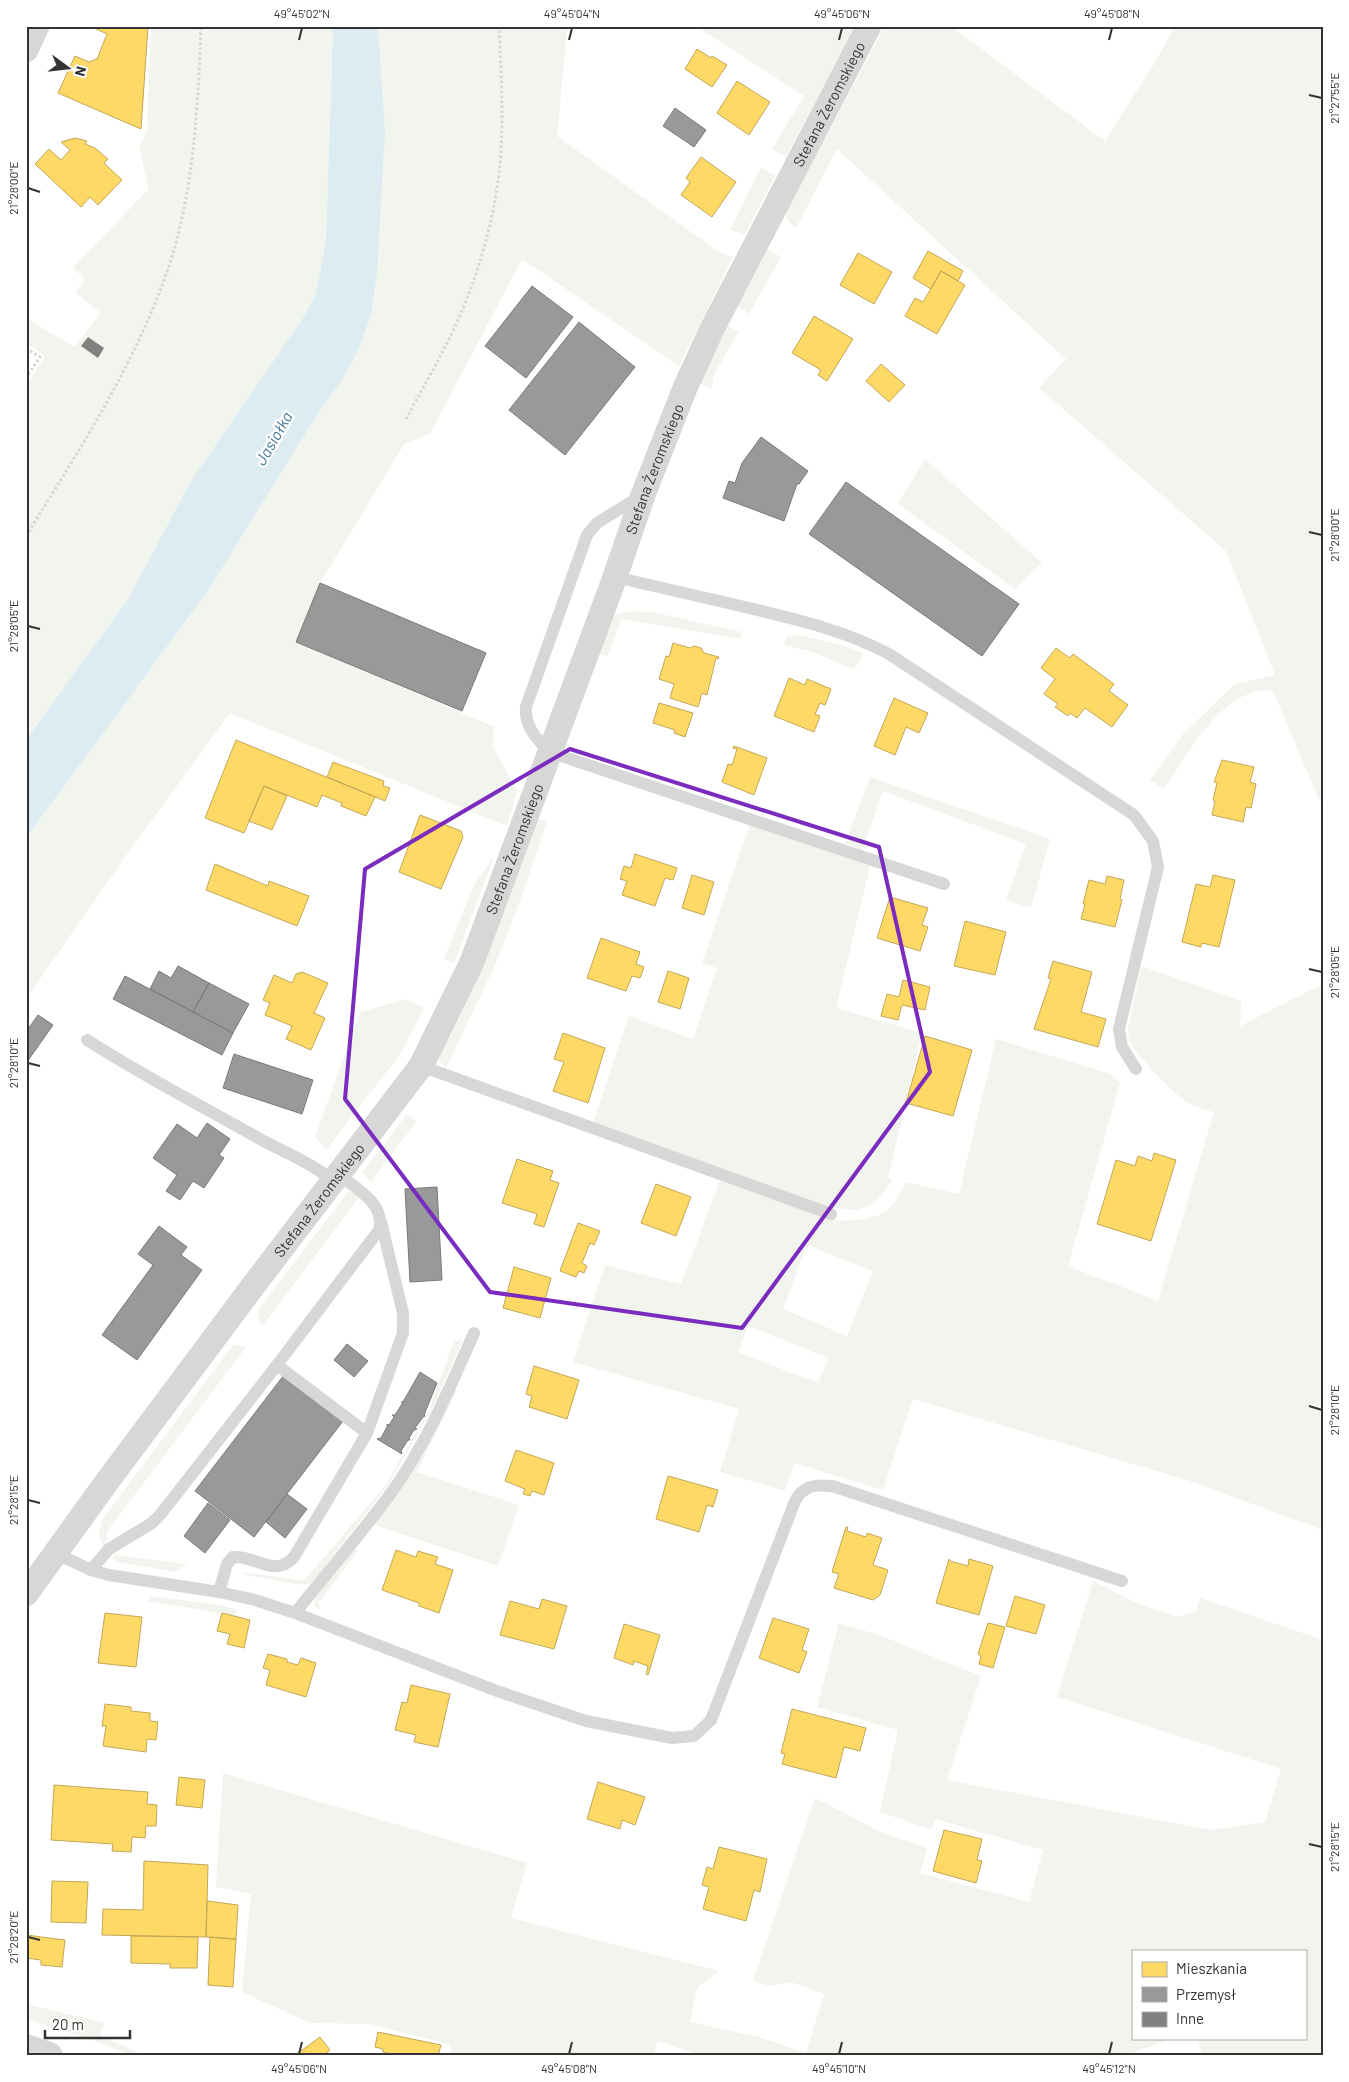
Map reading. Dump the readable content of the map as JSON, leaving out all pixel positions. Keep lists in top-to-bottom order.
{
  "streets": {
    "street": ["Stefana Żeromskiego"]
  },
  "water": ["Jasiołka"],
  "legend": ["Mieszkania", "Przemysł", "Inne"],
  "scale_bar": "20 m",
  "north": "right",
  "coordinates": [
    "49°45'02\"N",
    "49°45'04\"N",
    "49°45'06\"N",
    "49°45'08\"N",
    "21°27'55\"E",
    "21°28'00\"E",
    "21°28'05\"E",
    "21°28'10\"E",
    "21°28'15\"E",
    "21°28'20\"E",
    "49°45'10\"N",
    "49°45'12\"N"
  ]
}
